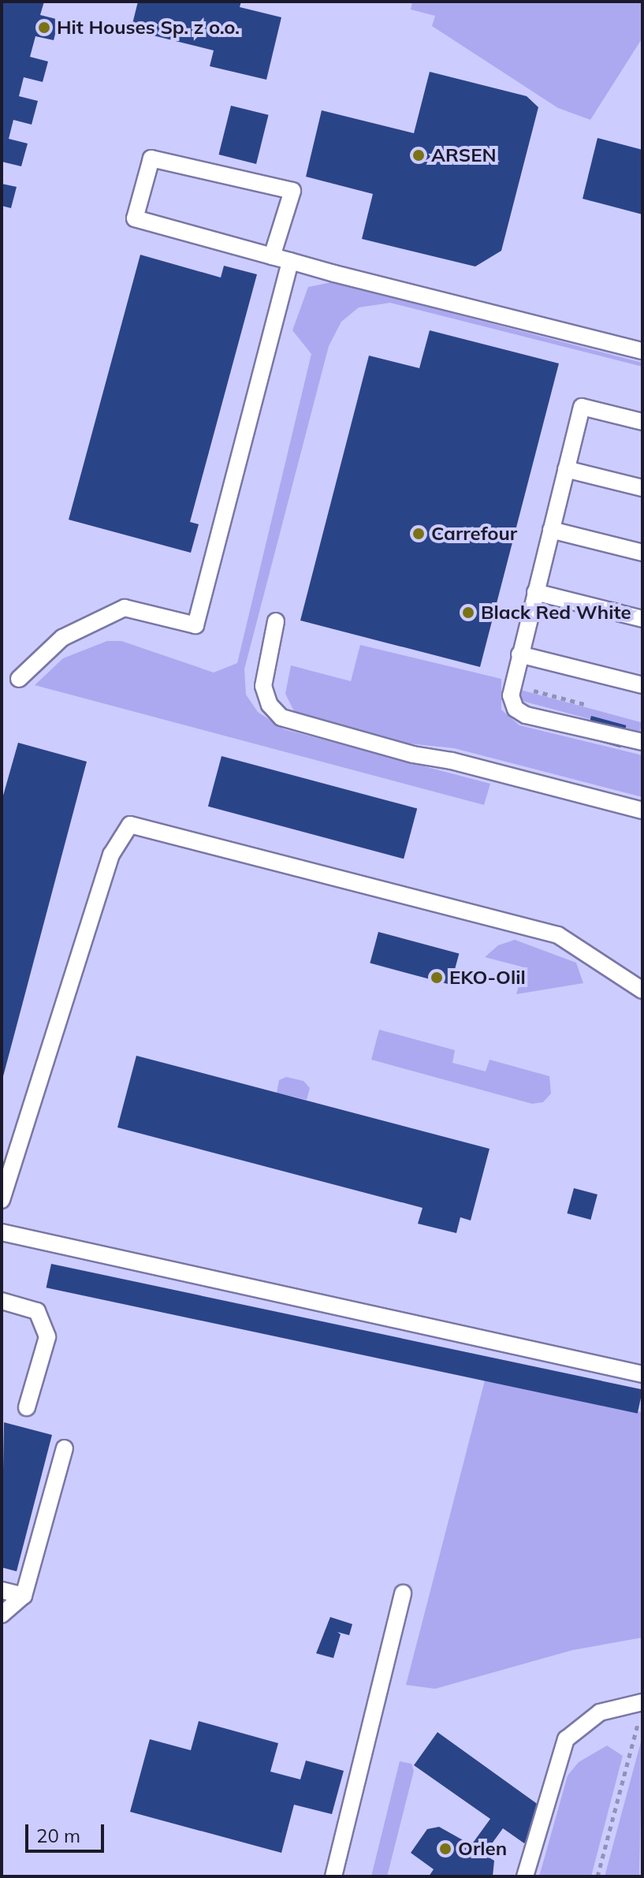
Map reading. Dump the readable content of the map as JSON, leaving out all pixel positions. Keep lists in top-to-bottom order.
{
  "places": [
    "Hit Houses Sp. z o.o.",
    "ARSEN",
    "Carrefour",
    "Black Red White",
    "EKO-Olil",
    "Orlen"
  ],
  "scale_bar": "20 m"
}
